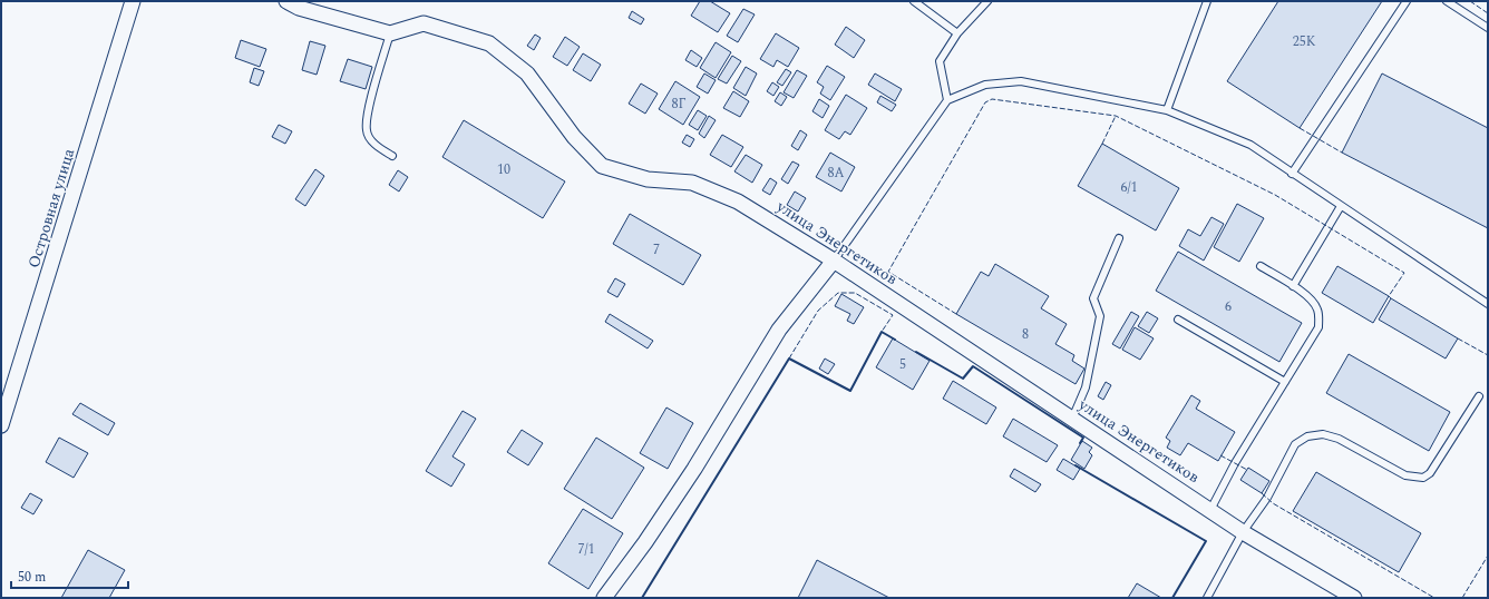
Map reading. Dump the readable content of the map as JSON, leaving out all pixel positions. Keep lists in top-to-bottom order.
{
  "streets": {
    "street": ["Островная улица", "улица Энергетиков"]
  },
  "house_numbers": [
    "25К",
    "8Г",
    "10",
    "8А",
    "6/1",
    "7",
    "6",
    "8",
    "5",
    "7/1"
  ],
  "scale_bar": "50 m"
}
